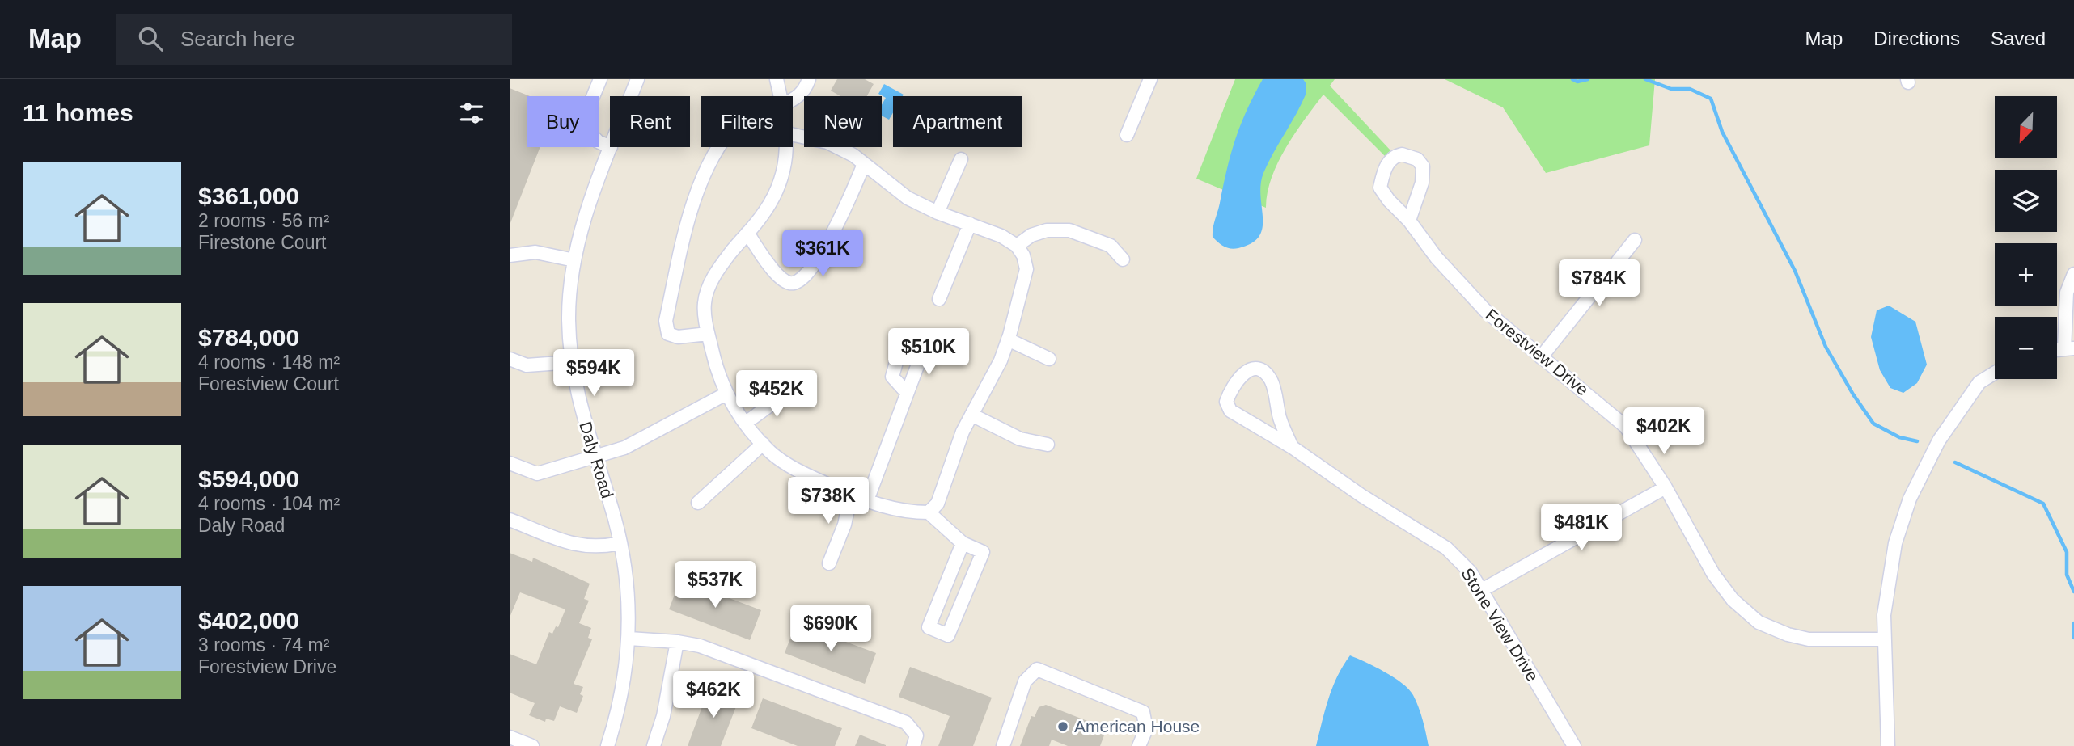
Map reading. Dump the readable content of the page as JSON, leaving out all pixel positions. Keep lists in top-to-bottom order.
{
  "streets": {
    "street": ["Forestview Drive", "Daly Road", "Stone View Drive"]
  },
  "places": ["American House"],
  "north": "bottom left",
  "page": {
    "header": "Map",
    "search": "Search here",
    "nav": ["Map", "Directions", "Saved"],
    "heading": "11 homes",
    "map_buttons": ["+", "−"],
    "chip": [
      "Buy",
      "Rent",
      "Filters",
      "New",
      "Apartment"
    ],
    "list": [
      {
        "name": "$361,000",
        "note": "2 rooms · 56 m² · Firestone Court"
      },
      {
        "name": "$784,000",
        "note": "4 rooms · 148 m² · Forestview Court"
      },
      {
        "name": "$594,000",
        "note": "4 rooms · 104 m² · Daly Road"
      },
      {
        "name": "$402,000",
        "note": "3 rooms · 74 m² · Forestview Drive"
      }
    ],
    "price": [
      "$361K",
      "$784K",
      "$510K",
      "$594K",
      "$452K",
      "$402K",
      "$738K",
      "$481K",
      "$537K",
      "$690K",
      "$462K"
    ]
  }
}
